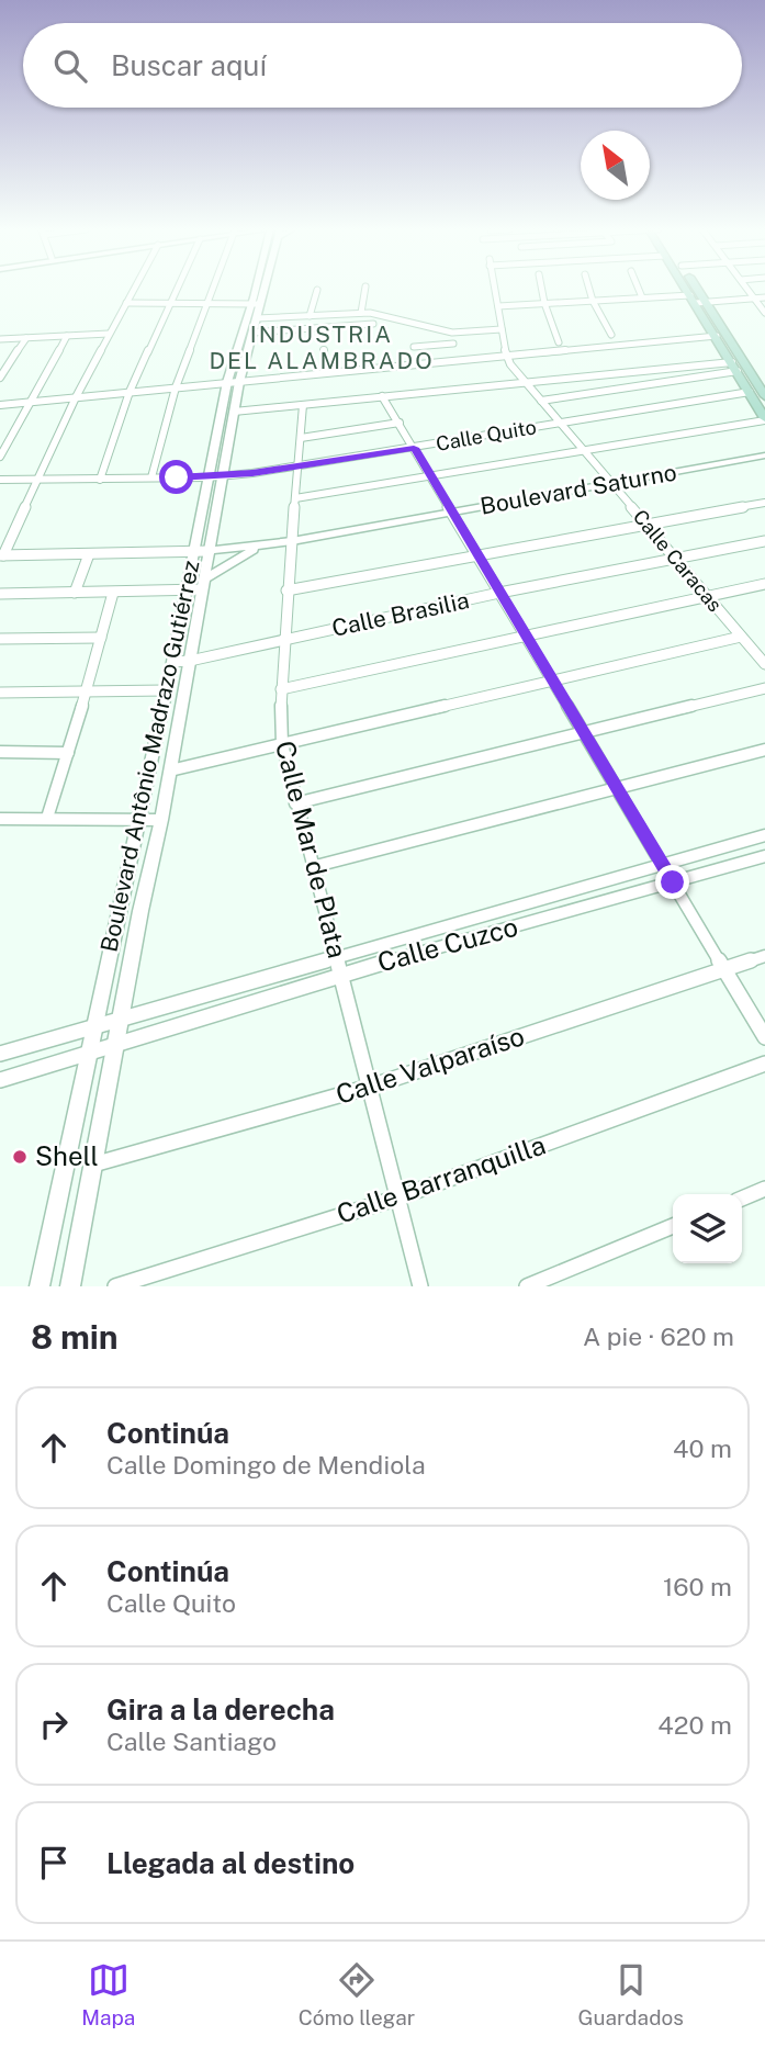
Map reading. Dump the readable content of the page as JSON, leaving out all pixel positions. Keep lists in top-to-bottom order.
{
  "streets": {
    "street": [
      "Calle Quito",
      "Boulevard Saturno",
      "Calle Caracas",
      "Calle Brasilia",
      "Boulevard Antônio Madrazo Gutiérrez",
      "Calle Mar de Plata",
      "Calle Cuzco",
      "Calle Valparaíso",
      "Calle Barranquilla"
    ]
  },
  "crossings": [
    ["Calle Quito", "Calle Caracas"],
    ["Calle Quito", "Boulevard Antônio Madrazo Gutiérrez"],
    ["Calle Quito", "Calle Mar de Plata"],
    ["Boulevard Saturno", "Calle Caracas"],
    ["Boulevard Saturno", "Boulevard Antônio Madrazo Gutiérrez"],
    ["Boulevard Saturno", "Calle Mar de Plata"],
    ["Calle Caracas", "Calle Brasilia"],
    ["Calle Brasilia", "Boulevard Antônio Madrazo Gutiérrez"],
    ["Calle Brasilia", "Calle Mar de Plata"],
    ["Boulevard Antônio Madrazo Gutiérrez", "Calle Cuzco"],
    ["Boulevard Antônio Madrazo Gutiérrez", "Calle Valparaíso"],
    ["Calle Mar de Plata", "Calle Cuzco"],
    ["Calle Mar de Plata", "Calle Valparaíso"],
    ["Calle Mar de Plata", "Calle Barranquilla"]
  ],
  "districts": ["INDUSTRIA DEL ALAMBRADO"],
  "places": ["Shell"],
  "north": "top left",
  "page": {
    "search": "Buscar aquí",
    "heading": ["8 min", "A pie · 620 m"],
    "list": [
      ["Continúa", "Calle Domingo de Mendiola", "40 m"],
      ["Continúa", "Calle Quito", "160 m"],
      ["Gira a la derecha", "Calle Santiago", "420 m"],
      "Llegada al destino"
    ],
    "nav": ["Mapa", "Cómo llegar", "Guardados"]
  }
}
